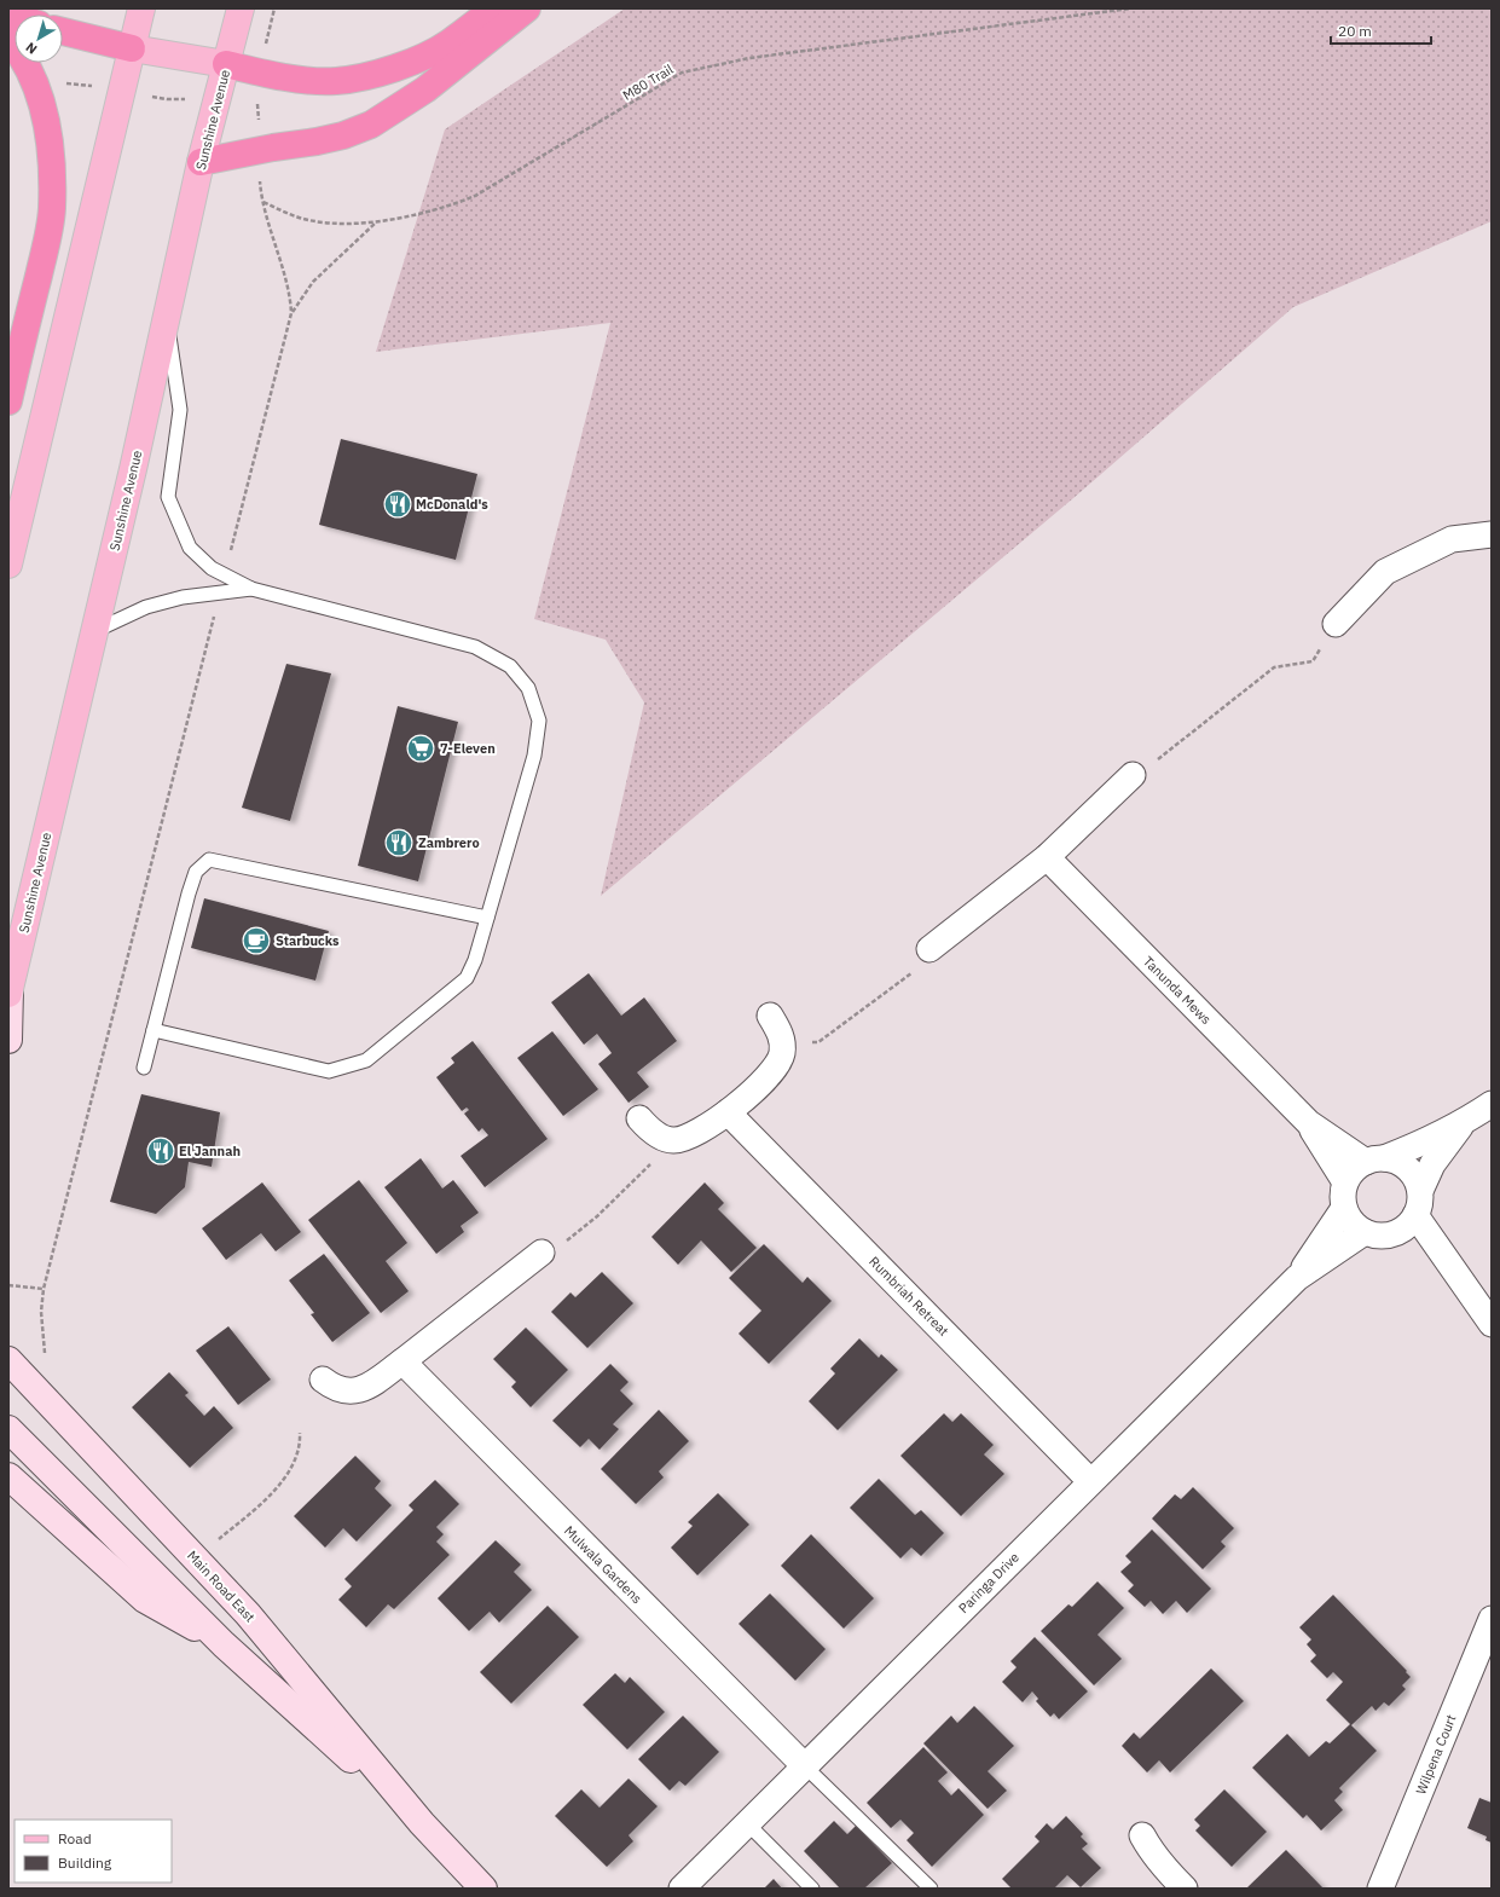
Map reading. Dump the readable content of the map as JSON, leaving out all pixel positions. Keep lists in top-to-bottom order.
{
  "streets": {
    "main road": ["Sunshine Avenue", "Main Road East"],
    "street": [
      "Tanunda Mews",
      "Rumbriah Retreat",
      "Mulwala Gardens",
      "Paringa Drive",
      "Wilpena Court"
    ],
    "path": ["M80 Trail"]
  },
  "crossings": [
    ["Tanunda Mews", "Paringa Drive"],
    ["Rumbriah Retreat", "Paringa Drive"],
    ["Mulwala Gardens", "Paringa Drive"]
  ],
  "places": {
    "restaurant": ["McDonald's", "Zambrero", "El Jannah"],
    "supermarket": ["7-Eleven"],
    "cafe": ["Starbucks"]
  },
  "legend": ["Road", "Building"],
  "scale_bar": "20 m",
  "north": "bottom left"
}
